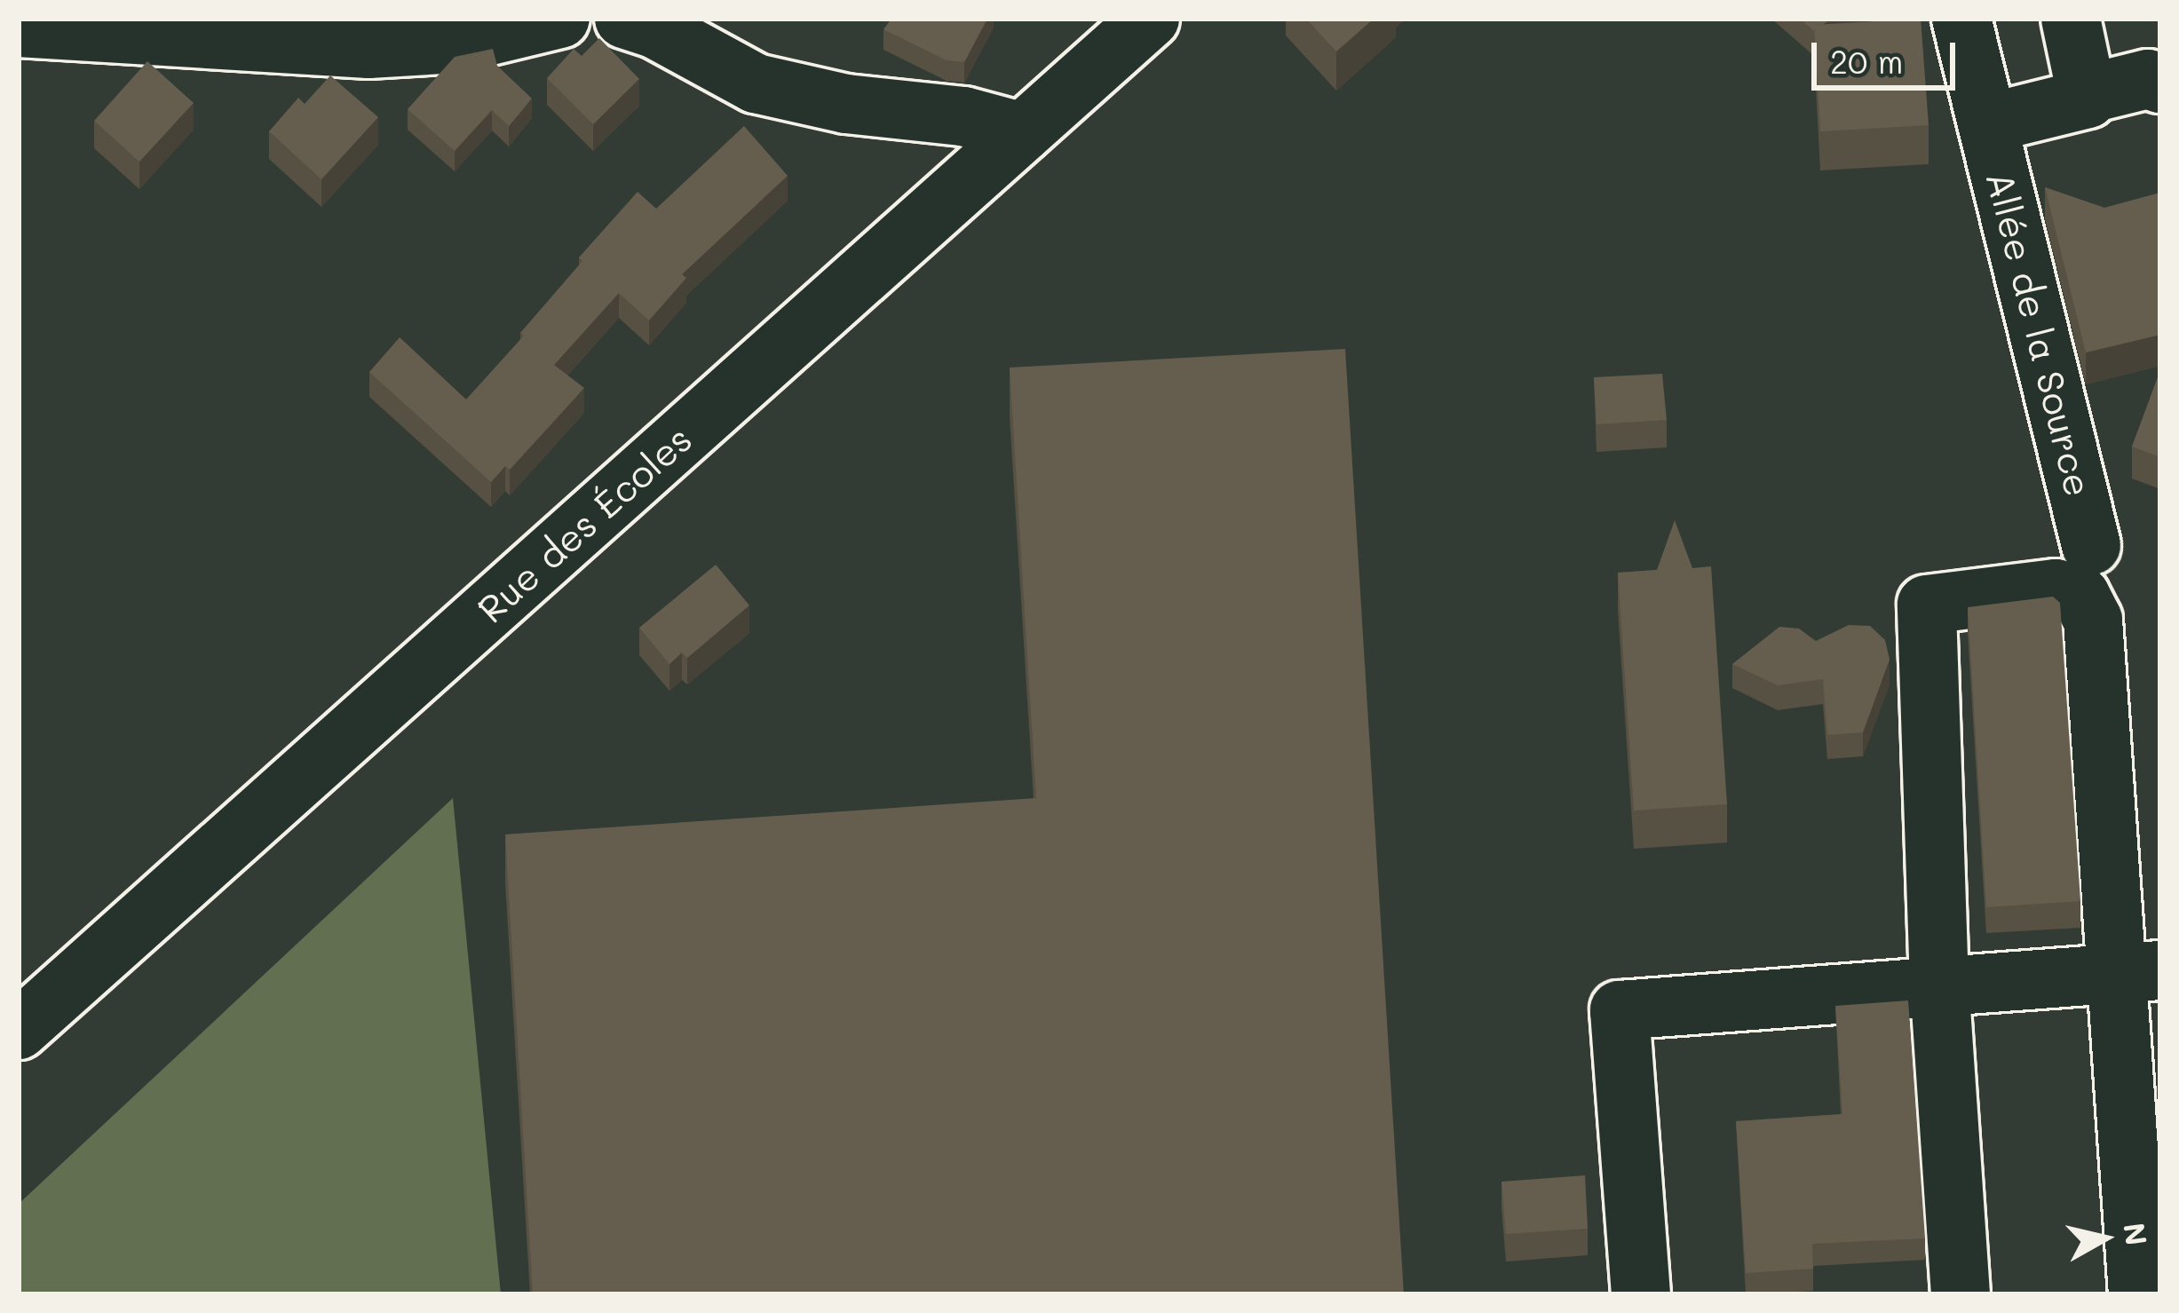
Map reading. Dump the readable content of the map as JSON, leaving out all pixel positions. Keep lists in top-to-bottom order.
{
  "streets": {
    "street": ["Allée de la Source", "Rue des Écoles"]
  },
  "scale_bar": "20 m",
  "north": "right"
}
